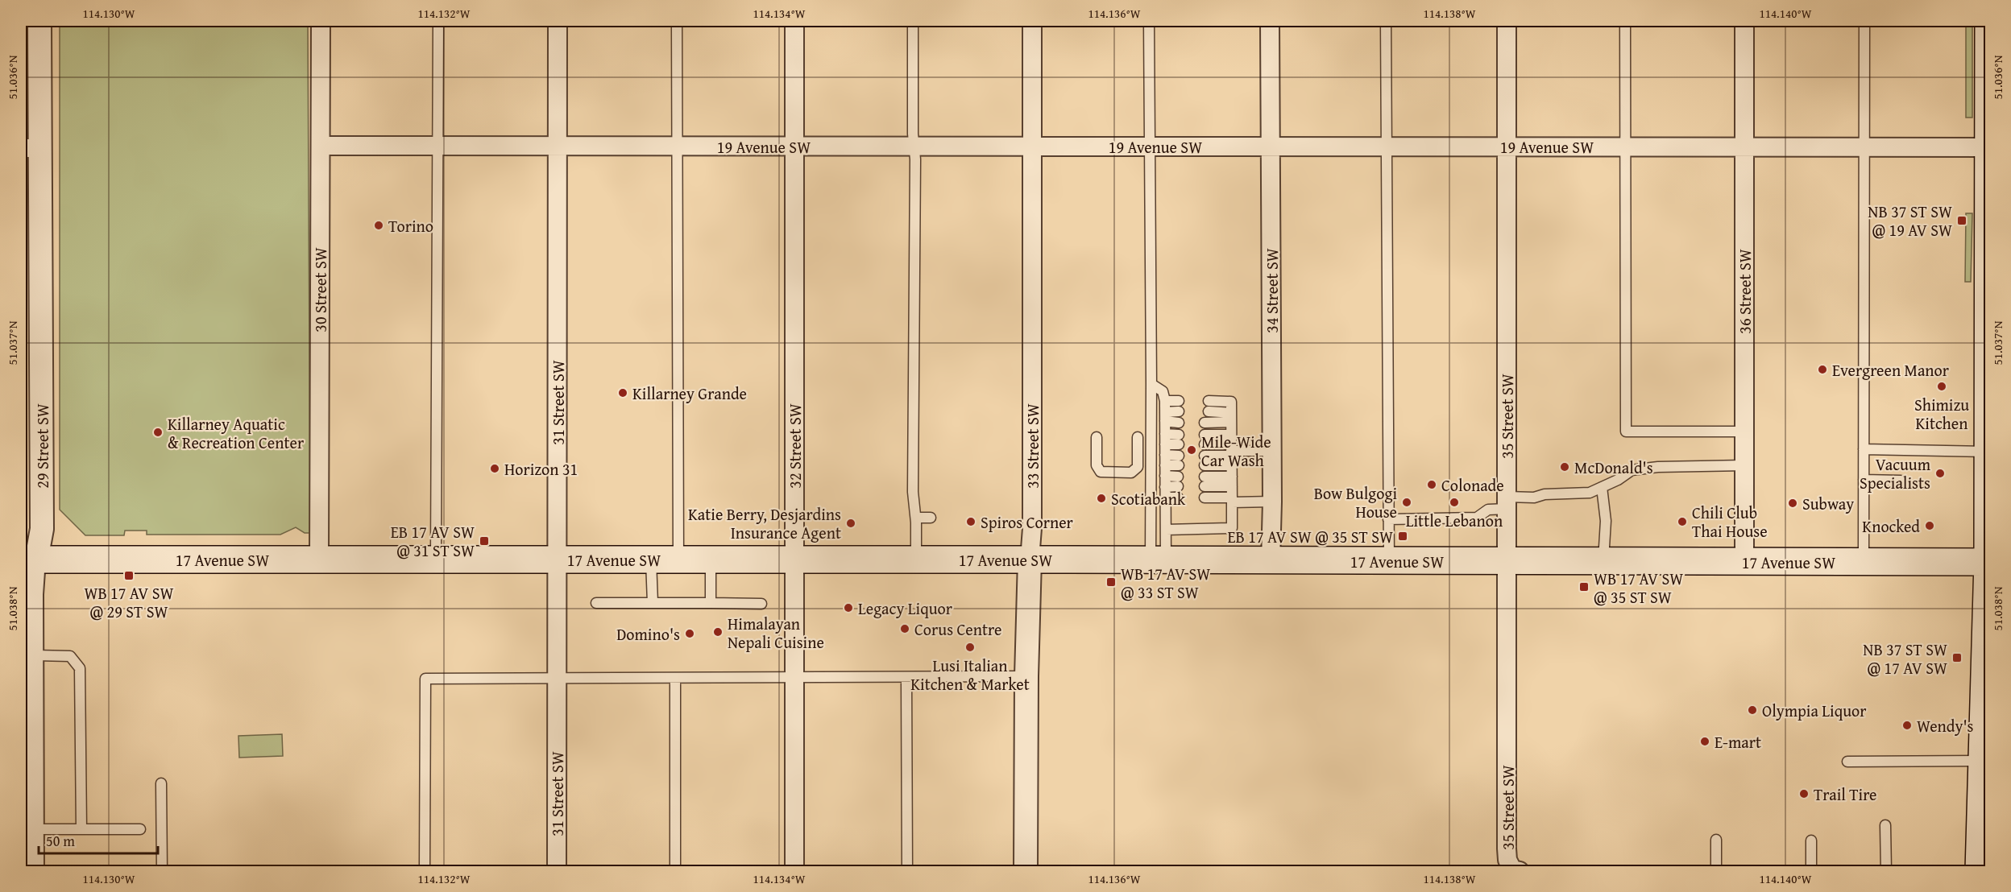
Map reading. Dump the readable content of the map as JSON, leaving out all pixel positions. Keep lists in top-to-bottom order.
{
  "streets": {
    "main road": ["17 Avenue SW"],
    "street": [
      "19 Avenue SW",
      "30 Street SW",
      "34 Street SW",
      "36 Street SW",
      "31 Street SW",
      "35 Street SW",
      "29 Street SW",
      "32 Street SW",
      "33 Street SW"
    ]
  },
  "crossings": [
    ["19 Avenue SW", "30 Street SW"],
    ["19 Avenue SW", "34 Street SW"],
    ["19 Avenue SW", "36 Street SW"],
    ["19 Avenue SW", "31 Street SW"],
    ["19 Avenue SW", "35 Street SW"],
    ["19 Avenue SW", "32 Street SW"],
    ["19 Avenue SW", "33 Street SW"],
    ["30 Street SW", "17 Avenue SW"],
    ["34 Street SW", "17 Avenue SW"],
    ["36 Street SW", "17 Avenue SW"],
    ["31 Street SW", "17 Avenue SW"],
    ["35 Street SW", "17 Avenue SW"],
    ["29 Street SW", "17 Avenue SW"],
    ["32 Street SW", "17 Avenue SW"],
    ["33 Street SW", "17 Avenue SW"]
  ],
  "places": {
    "transit": [
      "NB 37 ST SW @ 19 AV SW",
      "EB 17 AV SW @ 35 ST SW",
      "EB 17 AV SW @ 31 ST SW",
      "WB 17 AV SW @ 29 ST SW",
      "WB 17 AV SW @ 33 ST SW",
      "WB 17 AV SW @ 35 ST SW",
      "NB 37 ST SW @ 17 AV SW"
    ],
    "other": [
      "Torino",
      "Evergreen Manor",
      "Shimizu Kitchen",
      "Killarney Grande",
      "Killarney Aquatic & Recreation Center",
      "Mile-Wide Car Wash",
      "McDonald's",
      "Horizon 31",
      "Vacuum Specialists",
      "Colonade",
      "Scotiabank",
      "Bow Bulgogi House",
      "Little Lebanon",
      "Subway",
      "Spiros Corner",
      "Chili Club Thai House",
      "Katie Berry, Desjardins Insurance Agent",
      "Knocked",
      "Legacy Liquor",
      "Corus Centre",
      "Himalayan Nepali Cuisine",
      "Domino's",
      "Lusi Italian Kitchen & Market",
      "Olympia Liquor",
      "Wendy's",
      "E-mart",
      "Trail Tire"
    ]
  },
  "scale_bar": "50 m",
  "coordinates": [
    "114.130°W",
    "114.132°W",
    "114.134°W",
    "114.136°W",
    "114.138°W",
    "114.140°W",
    "51.036°N",
    "51.037°N",
    "51.038°N"
  ]
}
